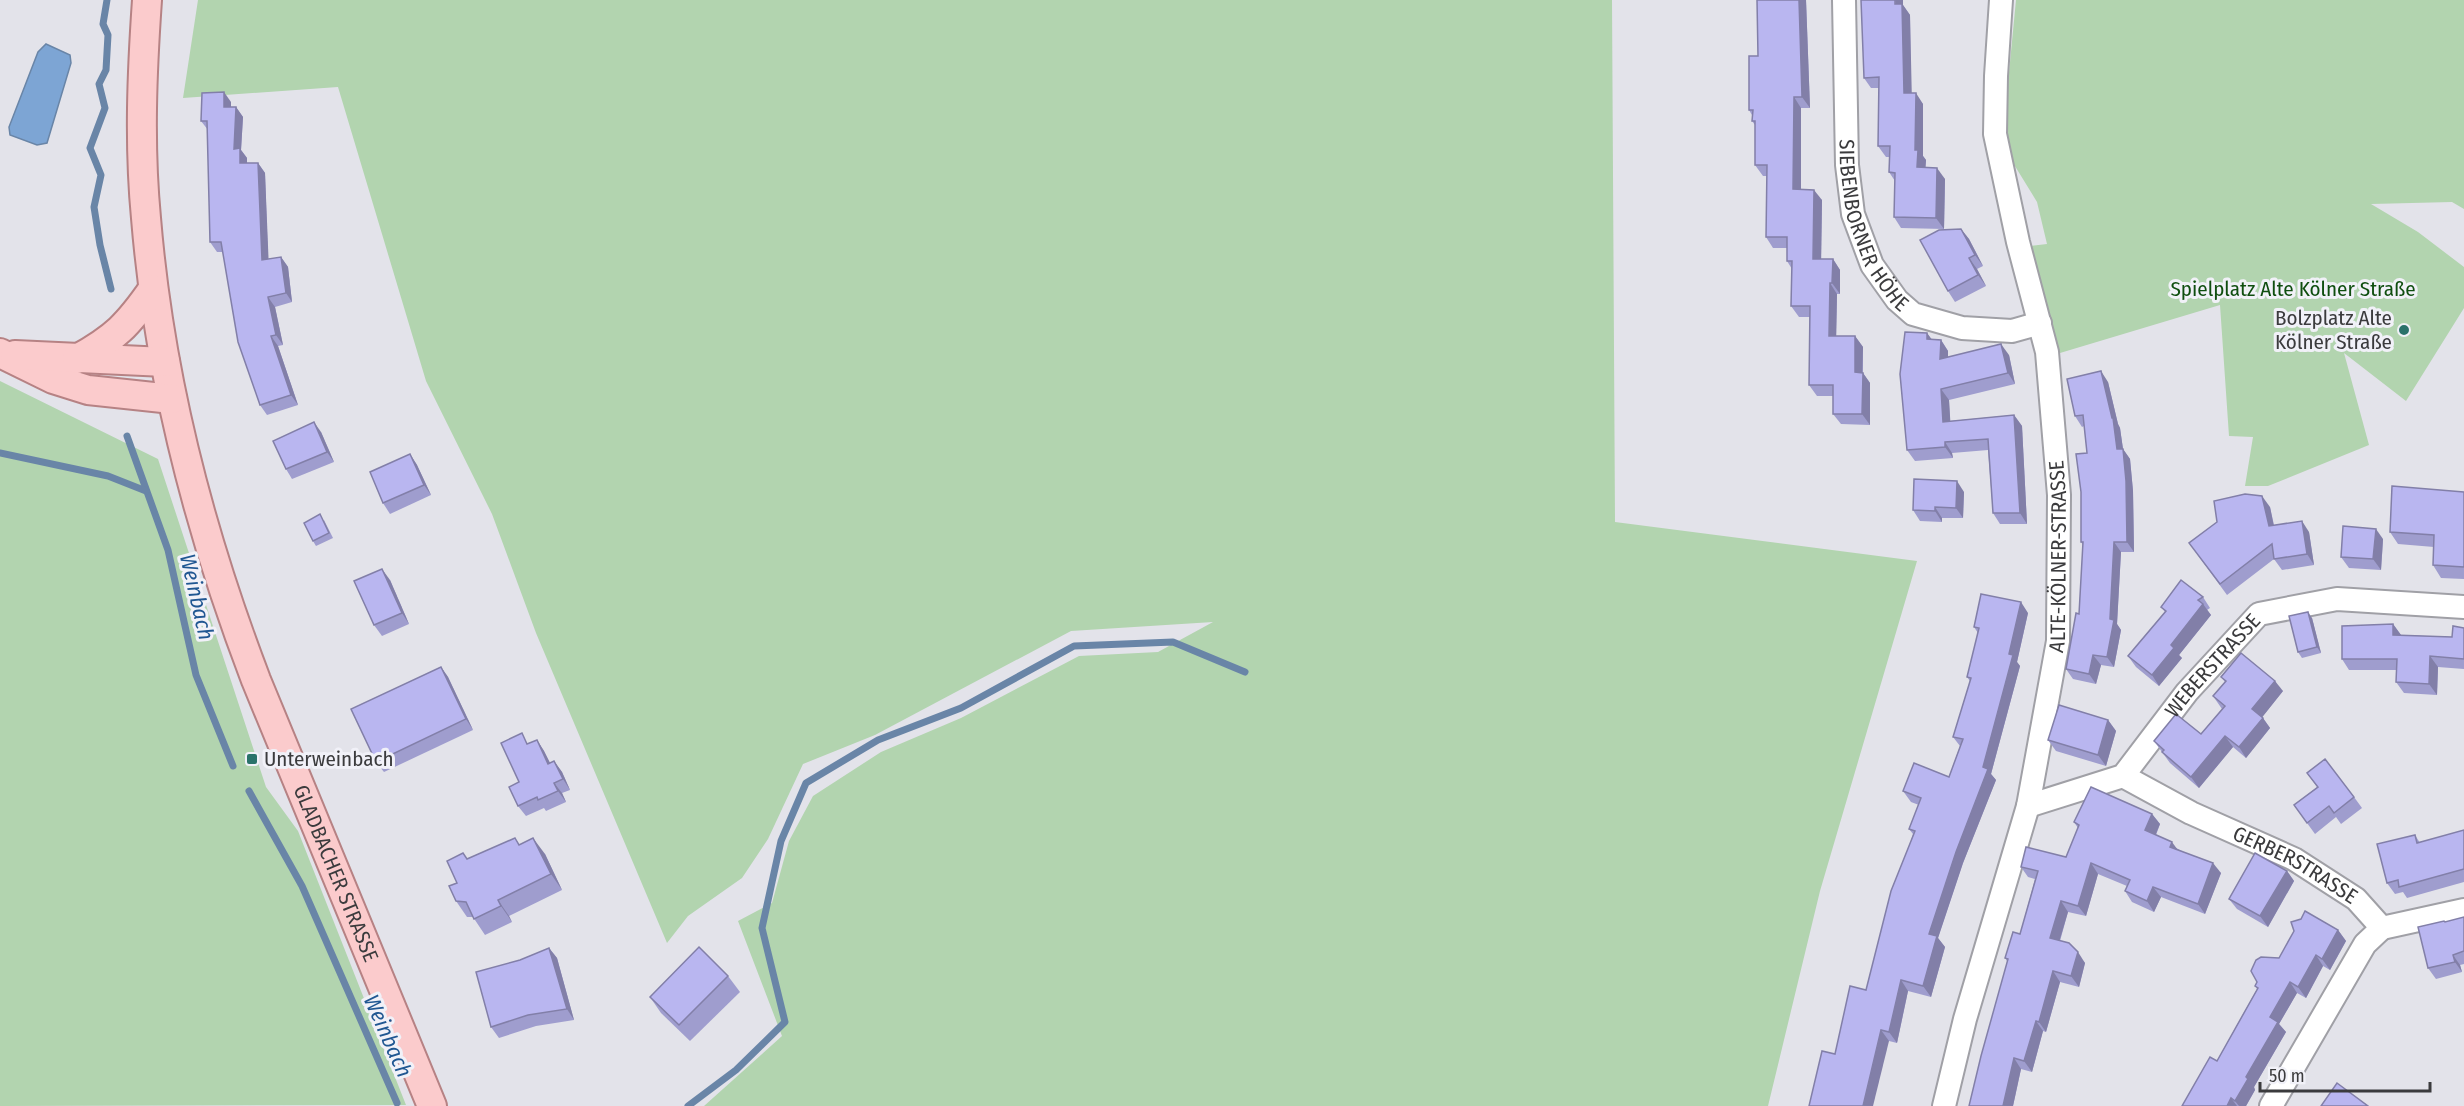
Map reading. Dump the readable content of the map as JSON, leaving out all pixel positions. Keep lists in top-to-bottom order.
{
  "streets": {
    "main road": ["GLADBACHER STRASSE"],
    "street": [
      "SIEBENBORNER HÖHE",
      "ALTE-KÖLNER-STRASSE",
      "WEBERSTRASSE",
      "GERBERSTRASSE"
    ]
  },
  "crossings": [
    ["SIEBENBORNER HÖHE", "ALTE-KÖLNER-STRASSE"],
    ["WEBERSTRASSE", "GERBERSTRASSE"]
  ],
  "water": ["Weinbach"],
  "parks": ["Spielplatz Alte Kölner Straße"],
  "places": {
    "other": ["Bolzplatz Alte Kölner Straße"],
    "transit": ["Unterweinbach"]
  },
  "scale_bar": "50 m"
}
